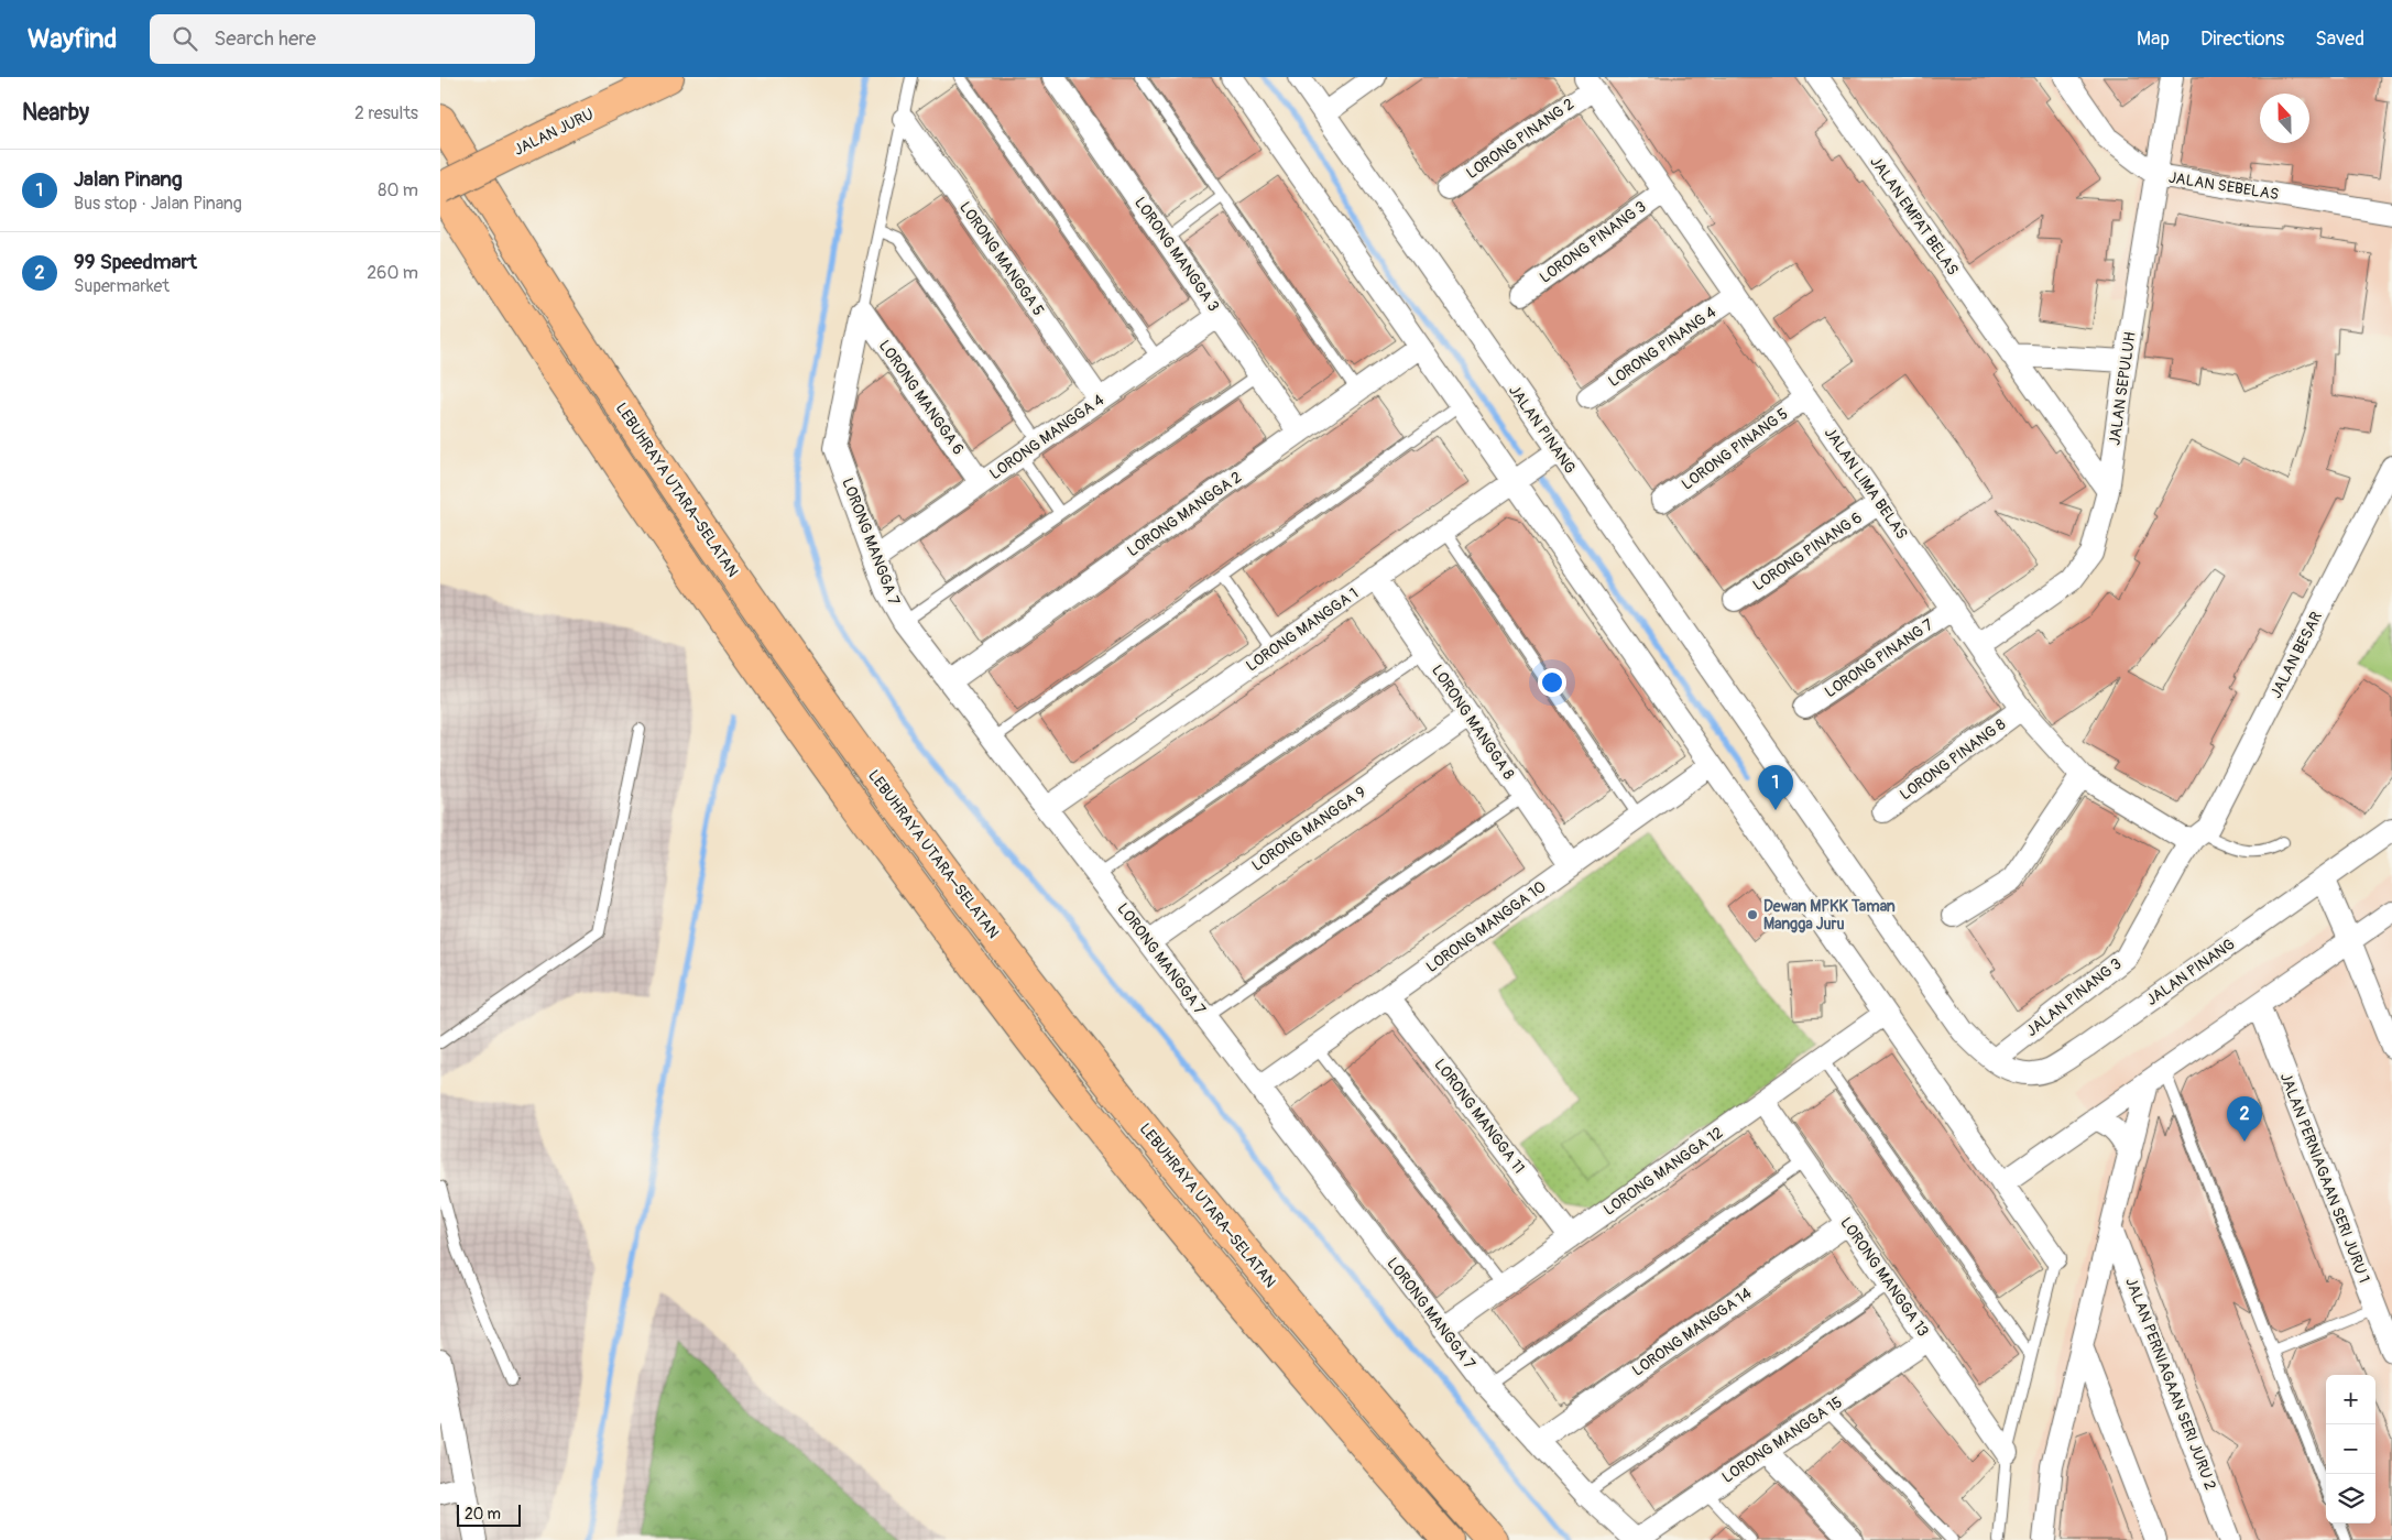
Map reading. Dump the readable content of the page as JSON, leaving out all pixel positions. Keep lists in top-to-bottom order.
{
  "streets": {
    "main road": ["JALAN JURU", "LEBUHRAYA UTARA–SELATAN"],
    "street": [
      "LORONG PINANG 2",
      "JALAN SEBELAS",
      "JALAN EMPAT BELAS",
      "LORONG PINANG 3",
      "LORONG MANGGA 3",
      "LORONG MANGGA 5",
      "LORONG PINANG 4",
      "JALAN SEPULUH",
      "LORONG MANGGA 6",
      "JALAN PINANG",
      "LORONG MANGGA 4",
      "LORONG PINANG 5",
      "JALAN LIMA BELAS",
      "LORONG MANGGA 2",
      "LORONG MANGGA 7",
      "LORONG PINANG 6",
      "LORONG MANGGA 1",
      "JALAN BESAR",
      "LORONG PINANG 7",
      "LORONG MANGGA 8",
      "LORONG PINANG 8",
      "LORONG MANGGA 9",
      "LORONG MANGGA 10",
      "JALAN PINANG 3",
      "LORONG MANGGA 11",
      "LORONG MANGGA 12",
      "JALAN PERNIAGAAN SERI JURU 1",
      "LORONG MANGGA 13",
      "LORONG MANGGA 14",
      "JALAN PERNIAGAAN SERI JURU 2",
      "LORONG MANGGA 15"
    ]
  },
  "crossings": [
    ["LORONG PINANG 2", "JALAN LIMA BELAS"],
    ["JALAN SEBELAS", "JALAN SEPULUH"],
    ["JALAN EMPAT BELAS", "JALAN SEPULUH"],
    ["LORONG PINANG 3", "JALAN LIMA BELAS"],
    ["LORONG MANGGA 3", "LORONG MANGGA 4"],
    ["LORONG MANGGA 3", "LORONG MANGGA 2"],
    ["LORONG MANGGA 5", "LORONG MANGGA 4"],
    ["LORONG PINANG 4", "JALAN LIMA BELAS"],
    ["JALAN SEPULUH", "JALAN LIMA BELAS"],
    ["LORONG MANGGA 6", "LORONG MANGGA 4"],
    ["LORONG MANGGA 6", "LORONG MANGGA 7"],
    ["JALAN PINANG", "LORONG MANGGA 1"],
    ["JALAN PINANG", "JALAN PINANG 3"],
    ["LORONG MANGGA 4", "LORONG MANGGA 7"],
    ["LORONG PINANG 5", "JALAN LIMA BELAS"],
    ["JALAN LIMA BELAS", "LORONG PINANG 6"],
    ["JALAN LIMA BELAS", "JALAN BESAR"],
    ["JALAN LIMA BELAS", "LORONG PINANG 7"],
    ["JALAN LIMA BELAS", "LORONG PINANG 8"],
    ["JALAN LIMA BELAS", "JALAN PINANG 3"],
    ["LORONG MANGGA 2", "LORONG MANGGA 7"],
    ["LORONG MANGGA 7", "LORONG MANGGA 1"],
    ["LORONG MANGGA 7", "LORONG MANGGA 9"],
    ["LORONG MANGGA 7", "LORONG MANGGA 10"],
    ["LORONG MANGGA 7", "LORONG MANGGA 12"],
    ["LORONG MANGGA 7", "LORONG MANGGA 14"],
    ["LORONG MANGGA 7", "LORONG MANGGA 15"],
    ["LORONG MANGGA 1", "LORONG MANGGA 8"],
    ["JALAN BESAR", "JALAN PINANG 3"],
    ["LORONG MANGGA 8", "LORONG MANGGA 9"],
    ["LORONG MANGGA 8", "LORONG MANGGA 10"],
    ["LORONG MANGGA 10", "LORONG MANGGA 11"],
    ["LORONG MANGGA 11", "LORONG MANGGA 12"],
    ["LORONG MANGGA 12", "LORONG MANGGA 13"],
    ["LORONG MANGGA 13", "LORONG MANGGA 14"],
    ["LORONG MANGGA 13", "LORONG MANGGA 15"]
  ],
  "places": ["Dewan MPKK Taman Mangga Juru"],
  "scale_bar": "20 m",
  "north": "top",
  "page": {
    "header": "Wayfind",
    "search": "Search here",
    "nav": ["Map", "Directions", "Saved"],
    "heading": ["Nearby", "2 results"],
    "list": [
      {
        "mark": "1",
        "name": "Jalan Pinang",
        "note": "Bus stop · Jalan Pinang",
        "value": "80 m"
      },
      {
        "mark": "2",
        "name": "99 Speedmart",
        "note": "Supermarket",
        "value": "260 m"
      }
    ],
    "pins": ["1", "2"],
    "map_buttons": ["+", "−"],
    "scale": "20 m"
  }
}
